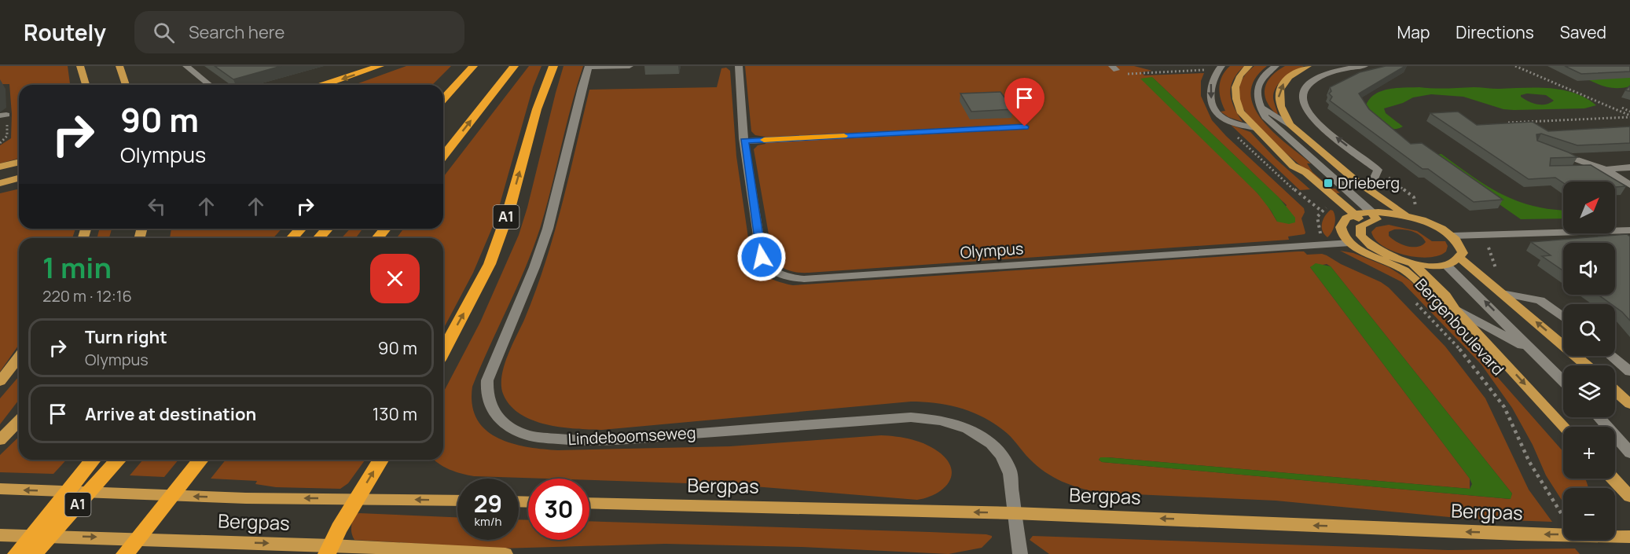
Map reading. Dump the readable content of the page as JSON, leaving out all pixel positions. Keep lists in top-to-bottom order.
{
  "streets": {
    "highway": ["A1"],
    "main road": ["Bergenboulevard", "Bergpas"],
    "street": ["Olympus", "Lindeboomseweg"]
  },
  "crossings": [
    ["Olympus", "Bergenboulevard"],
    ["Lindeboomseweg", "Bergpas"]
  ],
  "places": {
    "transit": ["Drieberg"]
  },
  "north": "top right",
  "page": {
    "header": "Routely",
    "search": "Search here",
    "nav": ["Map", "Directions", "Saved"],
    "turn": ["90 m", "Olympus"],
    "map_buttons": ["+", "−"],
    "heading": ["1 min", "220 m · 12:16"],
    "list": [
      {
        "name": "Turn right",
        "note": "Olympus",
        "value": "90 m"
      },
      {
        "name": "Arrive at destination",
        "value": "130 m"
      }
    ],
    "speed": "29 km/h",
    "limit": "30"
  }
}
